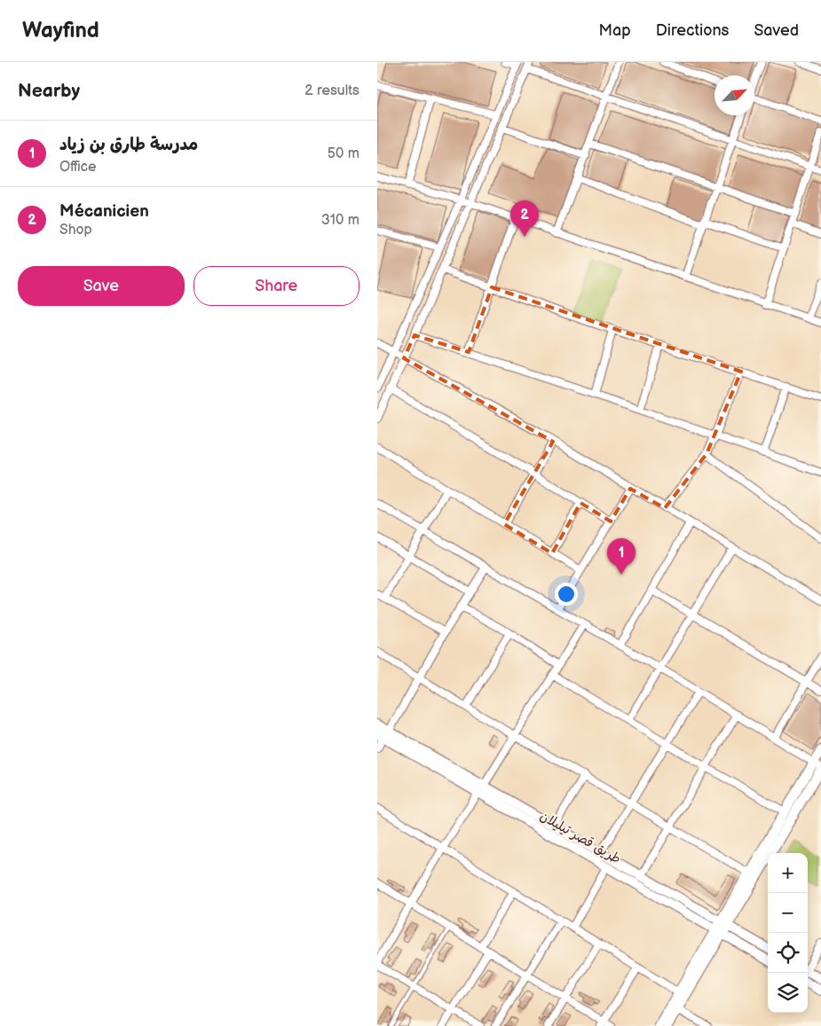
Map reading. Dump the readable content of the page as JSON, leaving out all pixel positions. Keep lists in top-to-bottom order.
{
  "streets": {
    "main road": ["طريق قصر تيليلان"]
  },
  "north": "top right",
  "page": {
    "header": "Wayfind",
    "nav": ["Map", "Directions", "Saved"],
    "heading": ["Nearby", "2 results"],
    "list": [
      {
        "mark": "1",
        "name": "مدرسة طارق بن زياد",
        "note": "Office",
        "value": "50 m"
      },
      {
        "mark": "2",
        "name": "Mécanicien",
        "note": "Shop",
        "value": "310 m"
      }
    ],
    "pins": ["2", "1"],
    "buttons": ["Save", "Share"],
    "map_buttons": ["+", "−"]
  }
}
